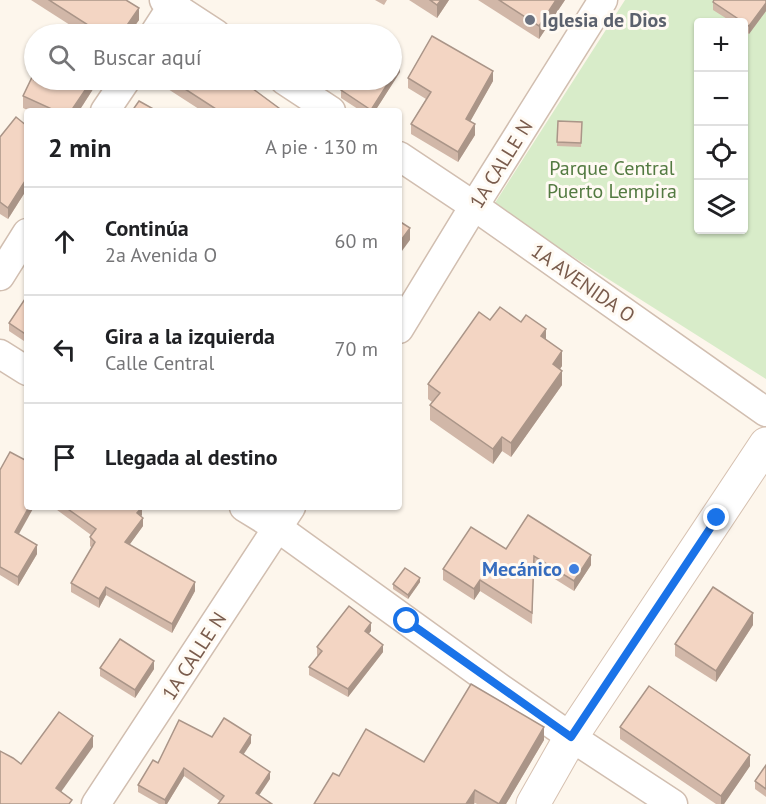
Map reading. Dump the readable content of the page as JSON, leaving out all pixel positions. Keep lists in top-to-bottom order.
{
  "streets": {
    "street": ["1A CALLE N", "1A AVENIDA O"]
  },
  "crossings": [
    ["1A CALLE N", "1A AVENIDA O"]
  ],
  "parks": ["Parque Central Puerto Lempira"],
  "places": ["Iglesia de Dios", "Mecánico"],
  "page": {
    "map_buttons": ["+", "−"],
    "search": "Buscar aquí",
    "heading": ["2 min", "A pie · 130 m"],
    "list": [
      ["Continúa", "2a Avenida O", "60 m"],
      ["Gira a la izquierda", "Calle Central", "70 m"],
      "Llegada al destino"
    ]
  }
}
